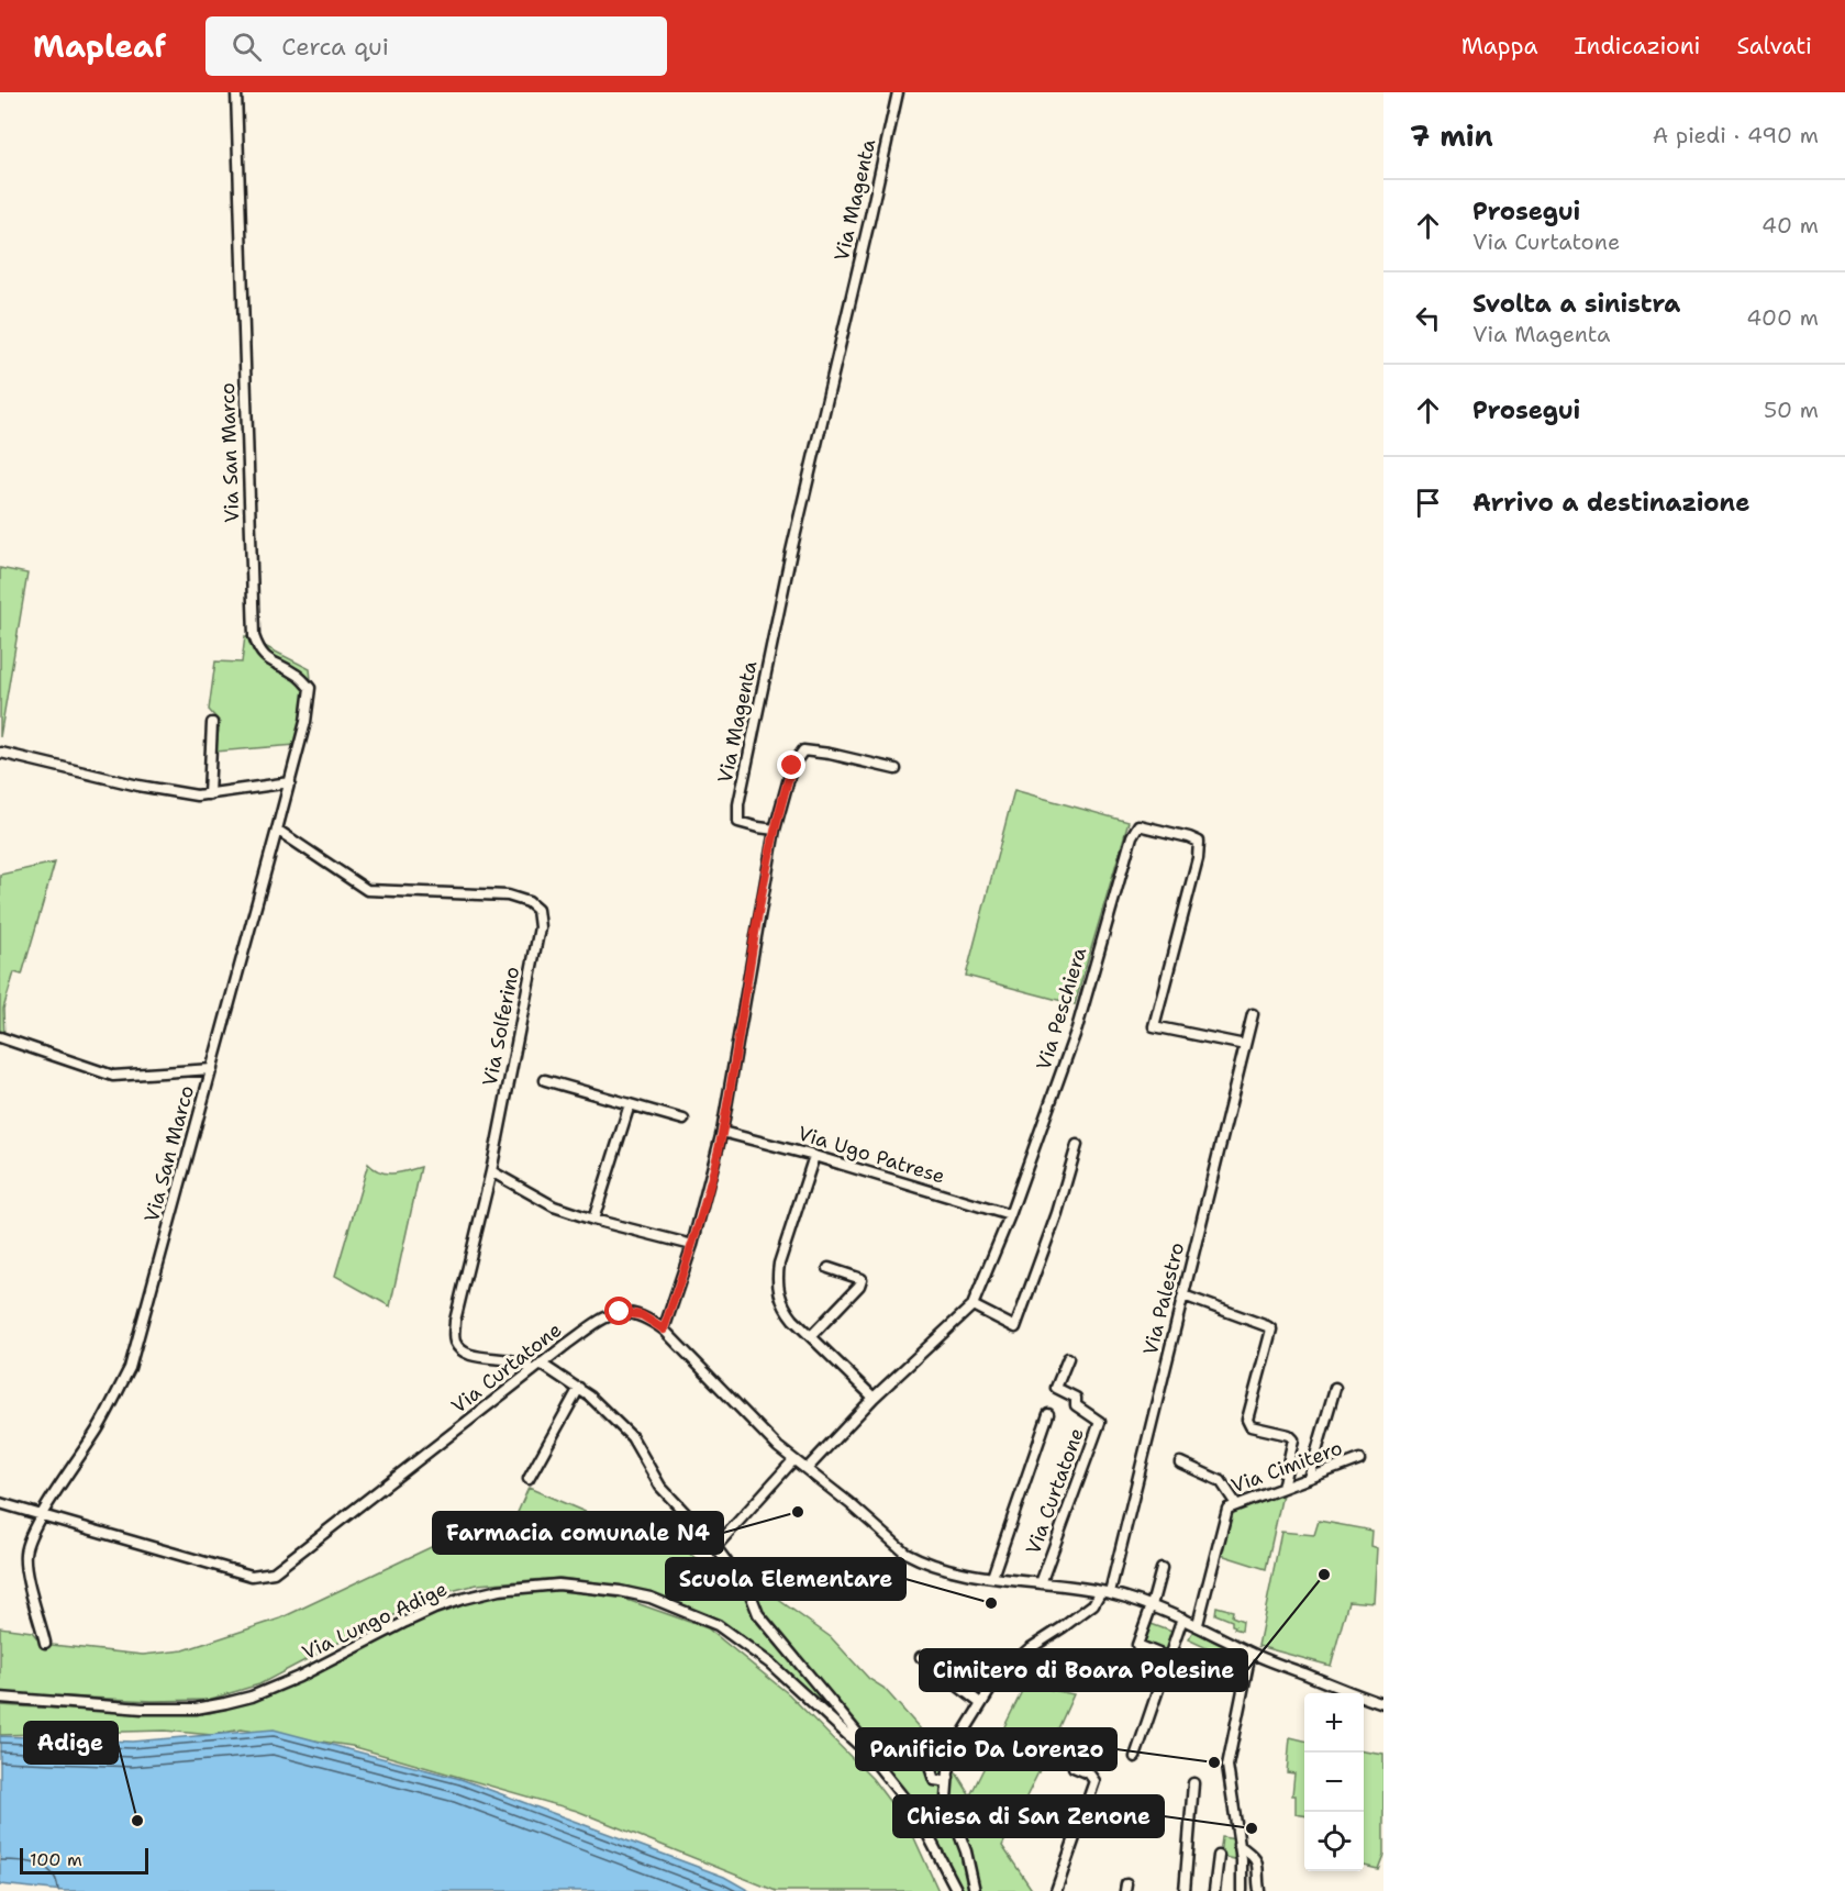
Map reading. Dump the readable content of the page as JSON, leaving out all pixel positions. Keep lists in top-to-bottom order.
{
  "streets": {
    "street": [
      "Via Magenta",
      "Via San Marco",
      "Via Peschiera",
      "Via Solferino",
      "Via Ugo Patrese",
      "Via Palestro",
      "Via Curtatone",
      "Via Cimitero",
      "Via Lungo Adige"
    ]
  },
  "crossings": [
    ["Via San Marco", "Via Solferino"],
    ["Via San Marco", "Via Curtatone"],
    ["Via Peschiera", "Via Ugo Patrese"],
    ["Via Peschiera", "Via Palestro"],
    ["Via Peschiera", "Via Curtatone"],
    ["Via Solferino", "Via Curtatone"],
    ["Via Palestro", "Via Curtatone"],
    ["Via Curtatone", "Via Cimitero"]
  ],
  "places": [
    "Farmacia comunale N4",
    "Cimitero di Boara Polesine",
    "Scuola Elementare",
    "Panificio Da Lorenzo",
    "Adige",
    "Chiesa di San Zenone"
  ],
  "scale_bar": "100 m",
  "page": {
    "header": "Mapleaf",
    "search": "Cerca qui",
    "nav": ["Mappa", "Indicazioni", "Salvati"],
    "heading": ["7 min", "A piedi · 490 m"],
    "list": [
      ["Prosegui", "Via Curtatone", "40 m"],
      ["Svolta a sinistra", "Via Magenta", "400 m"],
      ["Prosegui", "50 m"],
      "Arrivo a destinazione"
    ],
    "map_buttons": ["+", "−"],
    "scale": "100 m"
  }
}
